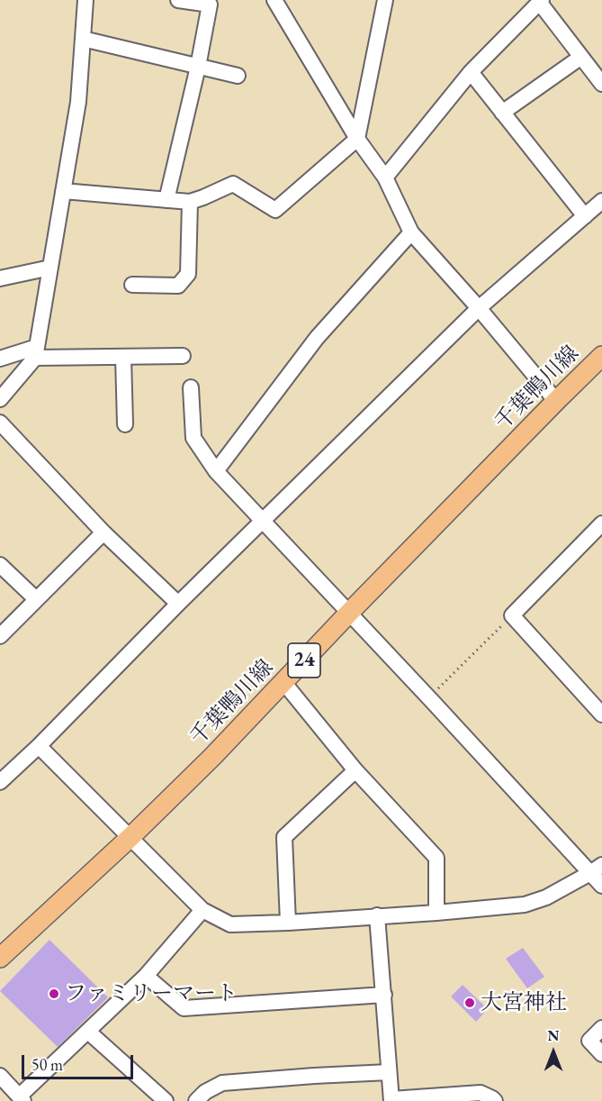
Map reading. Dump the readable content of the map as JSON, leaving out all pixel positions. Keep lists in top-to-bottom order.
{
  "streets": {
    "main road": ["千葉鴨川線", "24"]
  },
  "places": ["ファミリーマート", "大宮神社"],
  "scale_bar": "50 m",
  "north": "top"
}
